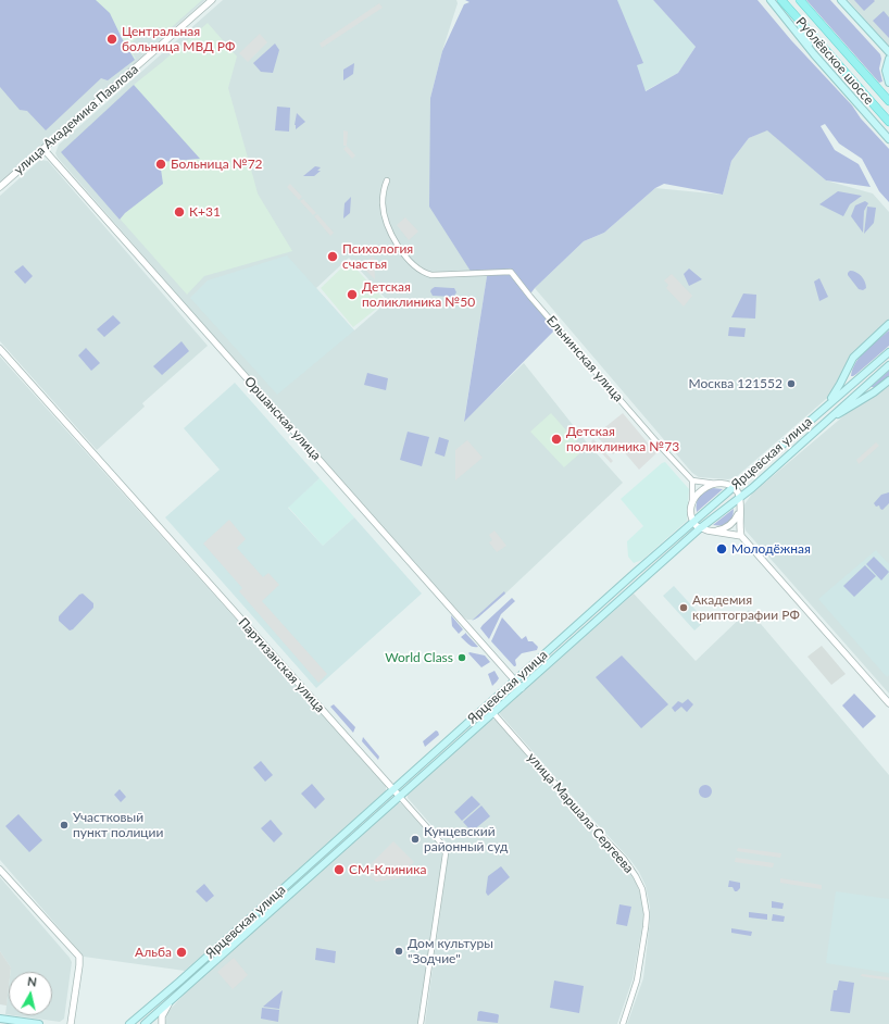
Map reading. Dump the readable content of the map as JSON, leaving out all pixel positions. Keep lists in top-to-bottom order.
{
  "streets": {
    "main road": ["Рублёвское шоссе", "Ярцевская улица"],
    "street": [
      "улица Академика Павлова",
      "Ельнинская улица",
      "Оршанская улица",
      "Партизанская улица",
      "улица Маршала Сергеева"
    ]
  },
  "crossings": [
    ["улица Академика Павлова", "Оршанская улица"],
    ["Оршанская улица", "Ярцевская улица"],
    ["Ярцевская улица", "Партизанская улица"],
    ["Ярцевская улица", "улица Маршала Сергеева"]
  ],
  "places": [
    "Центральная больница МВД РФ",
    "Больница №72",
    "К+31",
    "Психология счастья",
    "Детская поликлиника №50",
    "Москва 121552",
    "Детская поликлиника №73",
    "Молодёжная",
    "Академия криптографии РФ",
    "World Class",
    "Участковый пункт полиции",
    "Кунцевский районный суд",
    "СМ-Клиника",
    "Дом культуры \"Зодчие\"",
    "Альба"
  ],
  "north": "top"
}
